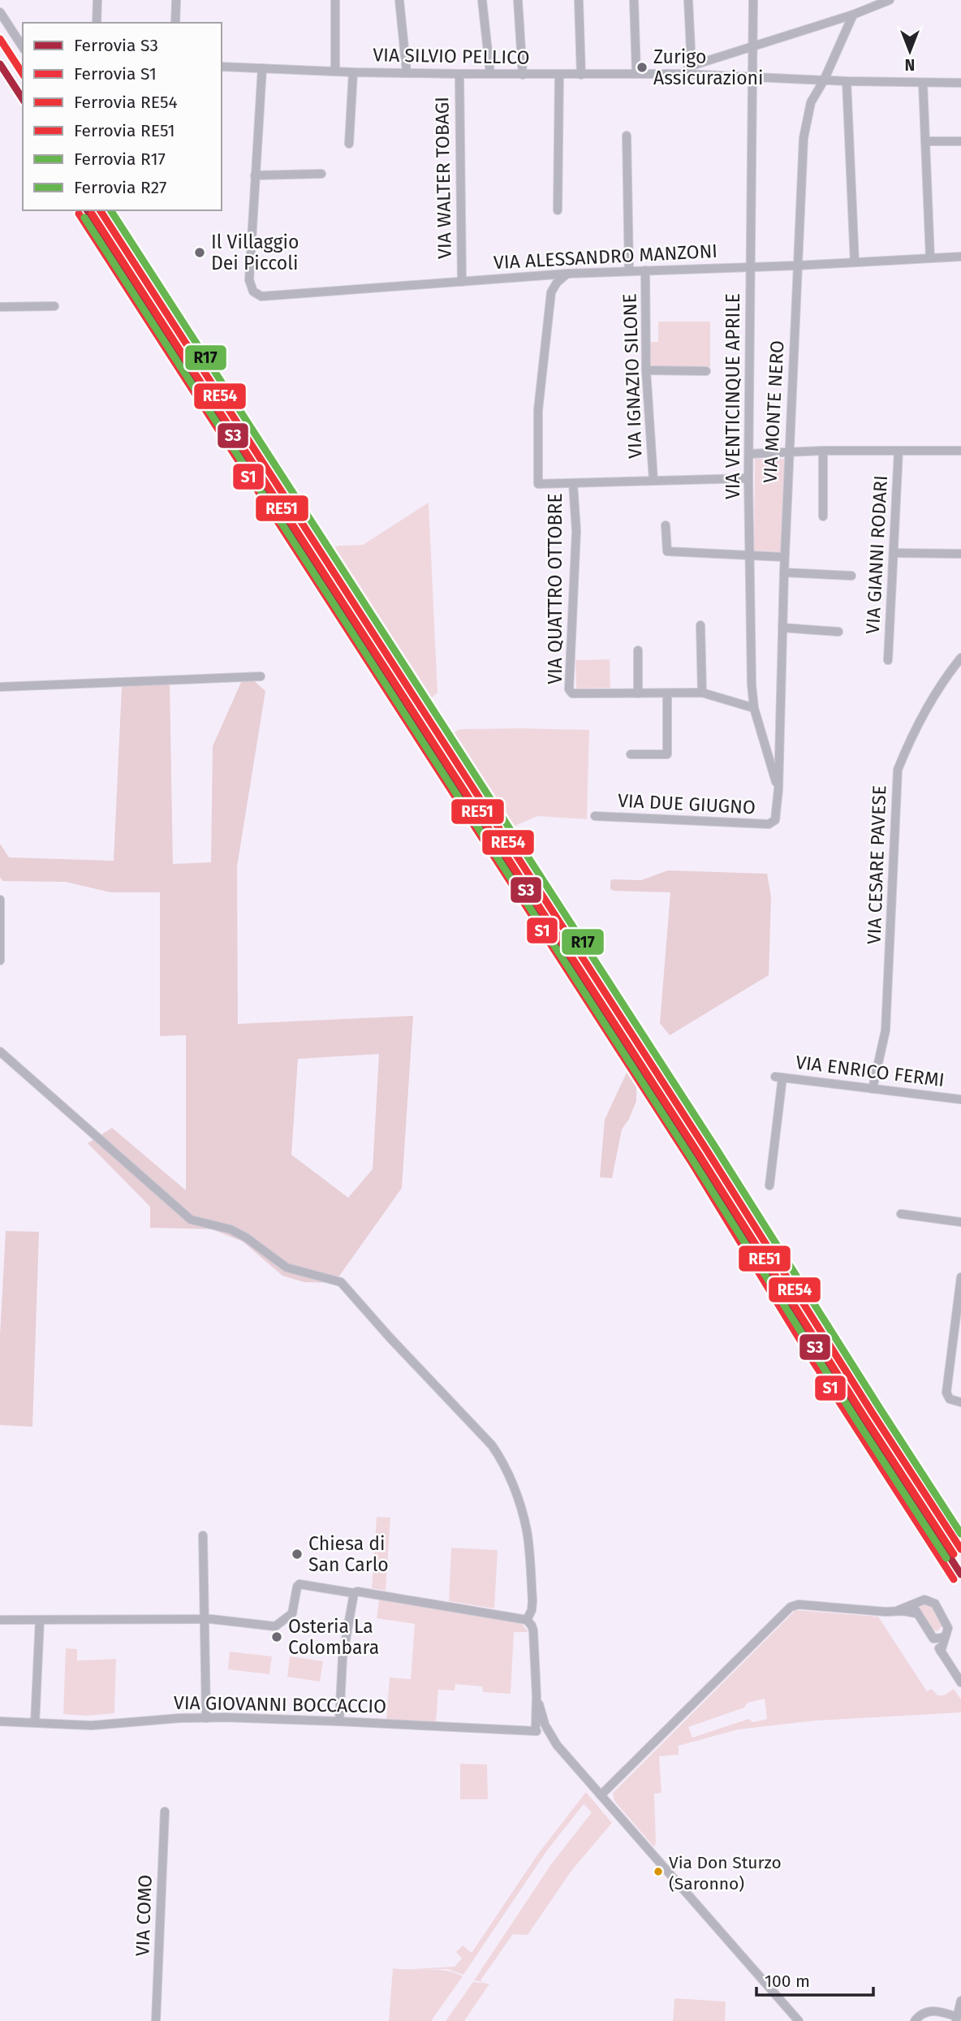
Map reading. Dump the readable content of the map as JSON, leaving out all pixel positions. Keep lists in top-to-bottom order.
{
  "streets": {
    "street": [
      "VIA SILVIO PELLICO",
      "VIA WALTER TOBAGI",
      "VIA ALESSANDRO MANZONI",
      "VIA IGNAZIO SILONE",
      "VIA VENTICINQUE APRILE",
      "VIA MONTE NERO",
      "VIA GIANNI RODARI",
      "VIA QUATTRO OTTOBRE",
      "VIA DUE GIUGNO",
      "VIA CESARE PAVESE",
      "VIA ENRICO FERMI",
      "VIA GIOVANNI BOCCACCIO",
      "VIA COMO"
    ]
  },
  "crossings": [
    ["VIA SILVIO PELLICO", "VIA WALTER TOBAGI"],
    ["VIA SILVIO PELLICO", "VIA VENTICINQUE APRILE"],
    ["VIA SILVIO PELLICO", "VIA MONTE NERO"],
    ["VIA WALTER TOBAGI", "VIA ALESSANDRO MANZONI"],
    ["VIA ALESSANDRO MANZONI", "VIA IGNAZIO SILONE"],
    ["VIA ALESSANDRO MANZONI", "VIA VENTICINQUE APRILE"],
    ["VIA ALESSANDRO MANZONI", "VIA MONTE NERO"],
    ["VIA VENTICINQUE APRILE", "VIA MONTE NERO"],
    ["VIA MONTE NERO", "VIA DUE GIUGNO"],
    ["VIA CESARE PAVESE", "VIA ENRICO FERMI"]
  ],
  "places": [
    "Zurigo Assicurazioni",
    "Il Villaggio Dei Piccoli",
    "Chiesa di San Carlo",
    "Osteria La Colombara",
    "Via Don Sturzo (Saronno)"
  ],
  "lines": [
    "rail line RE54",
    "rail line S3",
    "rail line R17",
    "rail line S1",
    "rail line RE51",
    "rail line R27"
  ],
  "legend": [
    "Ferrovia S3",
    "Ferrovia S1",
    "Ferrovia RE54",
    "Ferrovia RE51",
    "Ferrovia R17",
    "Ferrovia R27"
  ],
  "scale_bar": "100 m",
  "north": "bottom"
}
